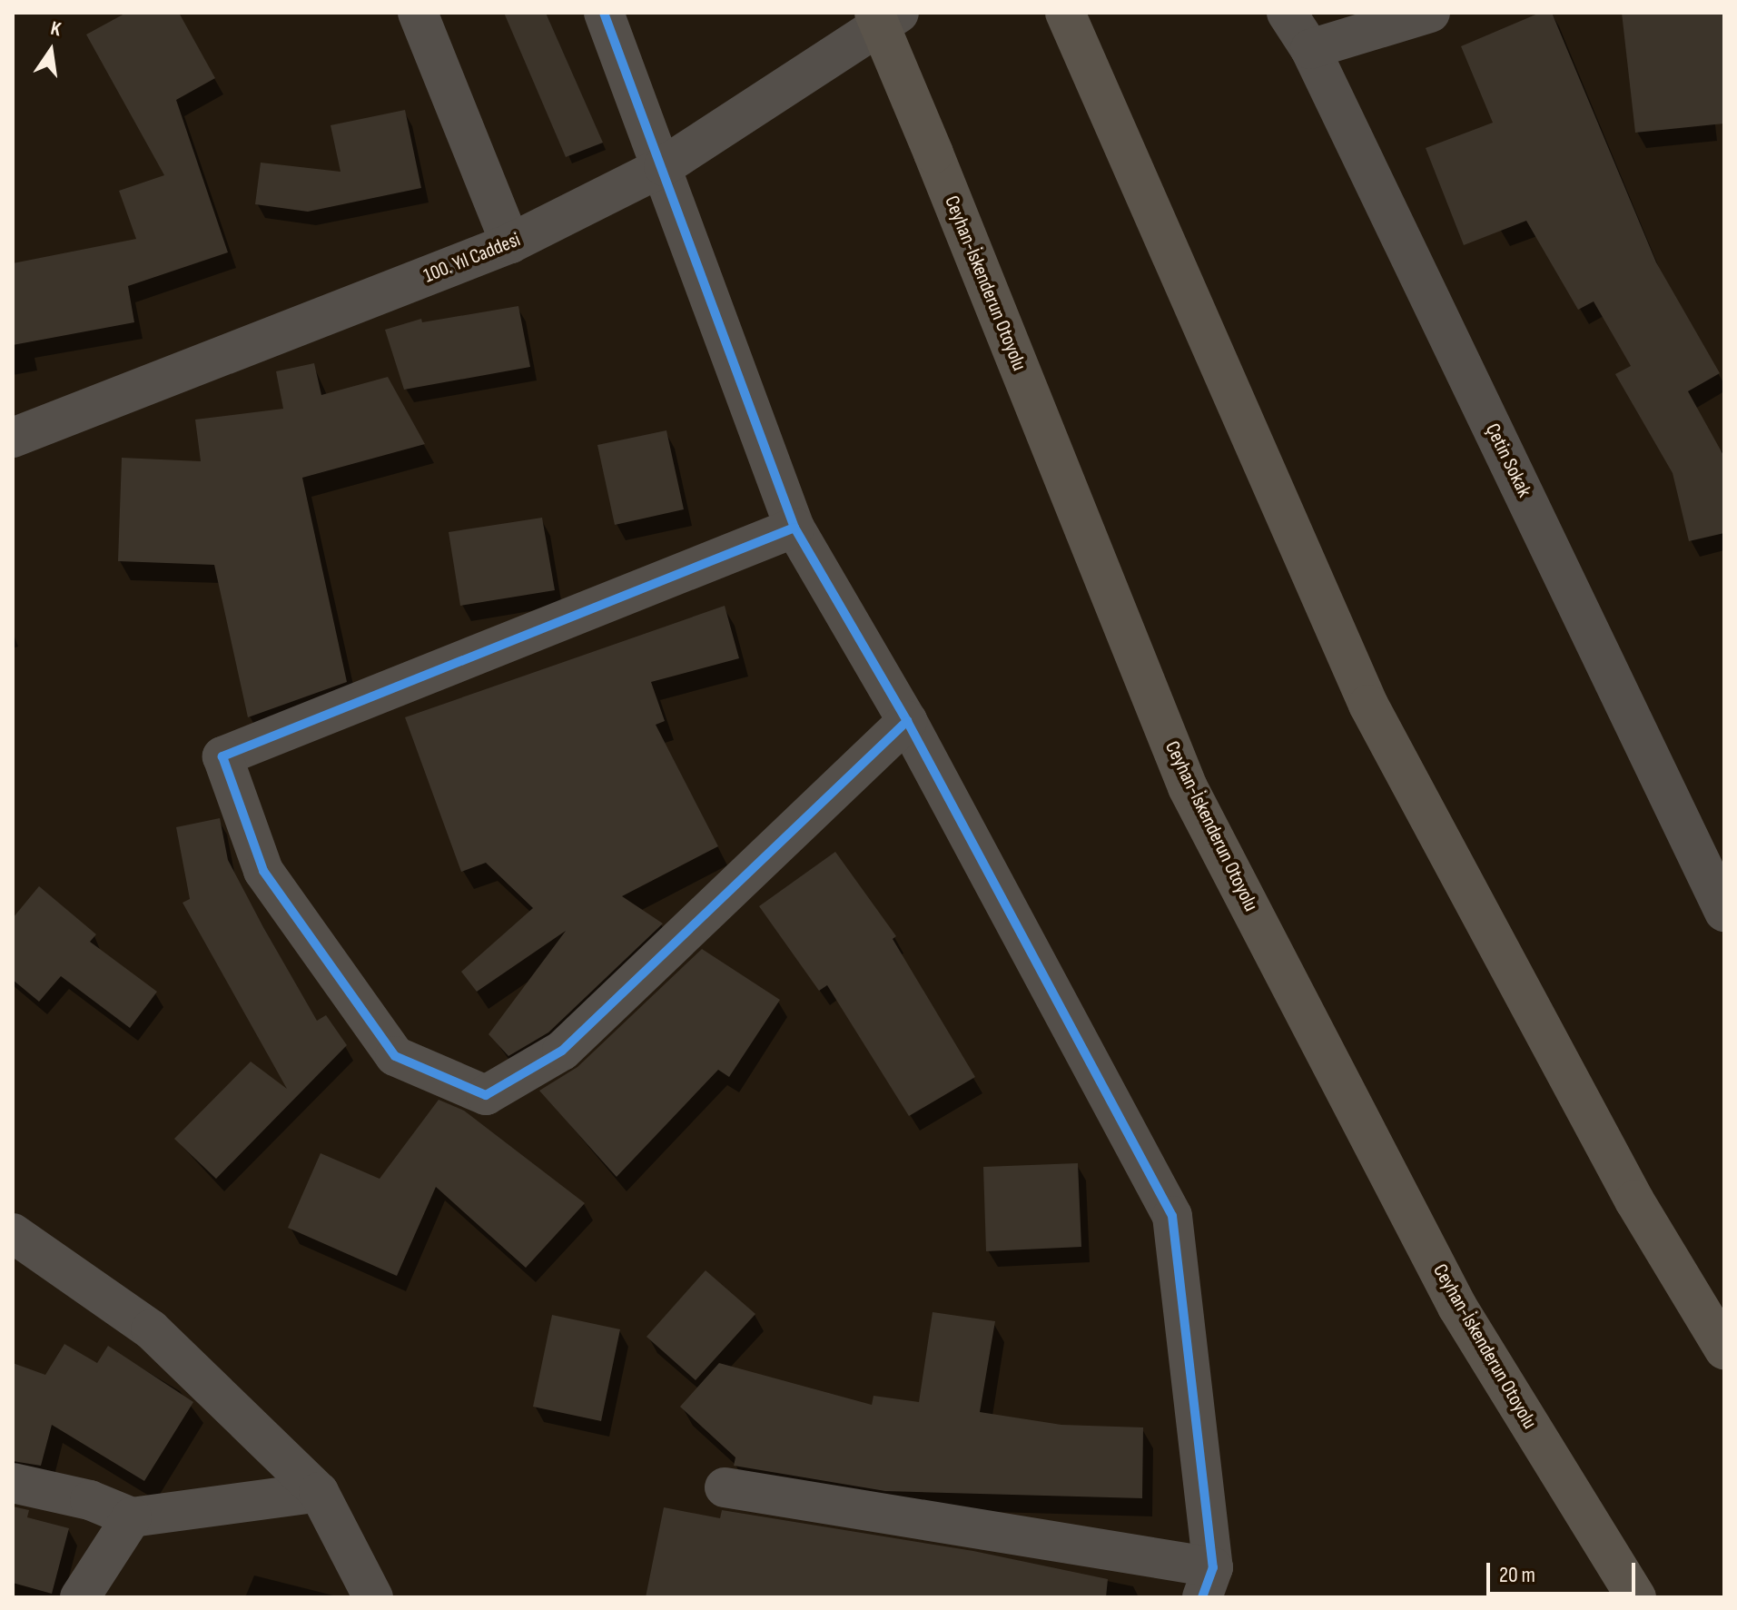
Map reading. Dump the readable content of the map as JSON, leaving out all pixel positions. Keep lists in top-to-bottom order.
{
  "streets": {
    "highway": ["Ceyhan-İskenderun Otoyolu"],
    "street": ["100. Yıl Caddesi", "Çetin Sokak"]
  },
  "scale_bar": "20 m",
  "north": "top"
}
